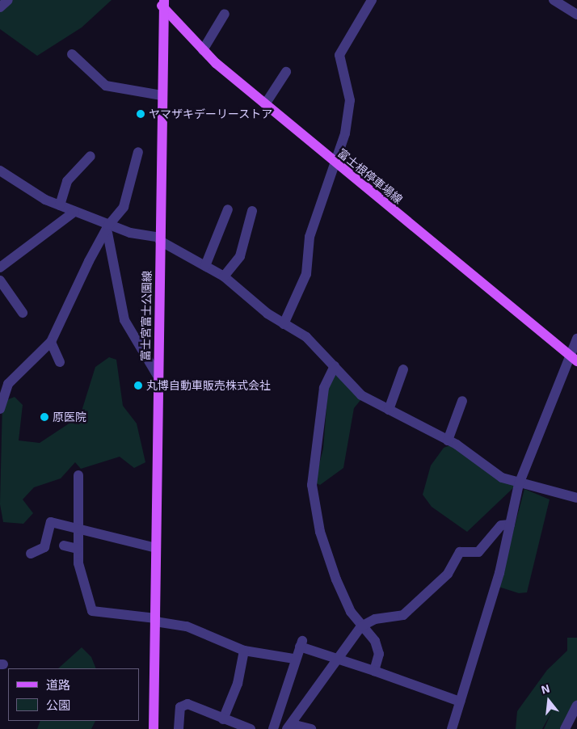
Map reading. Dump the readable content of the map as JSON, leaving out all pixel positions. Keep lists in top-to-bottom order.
{
  "streets": {
    "main road": ["富士根停車場線", "富士宮富士公園線"]
  },
  "crossings": [
    ["富士根停車場線", "富士宮富士公園線"]
  ],
  "places": ["ヤマザキデーリーストア", "丸博自動車販売株式会社", "原医院"],
  "legend": ["道路", "公園"],
  "north": "top"
}
